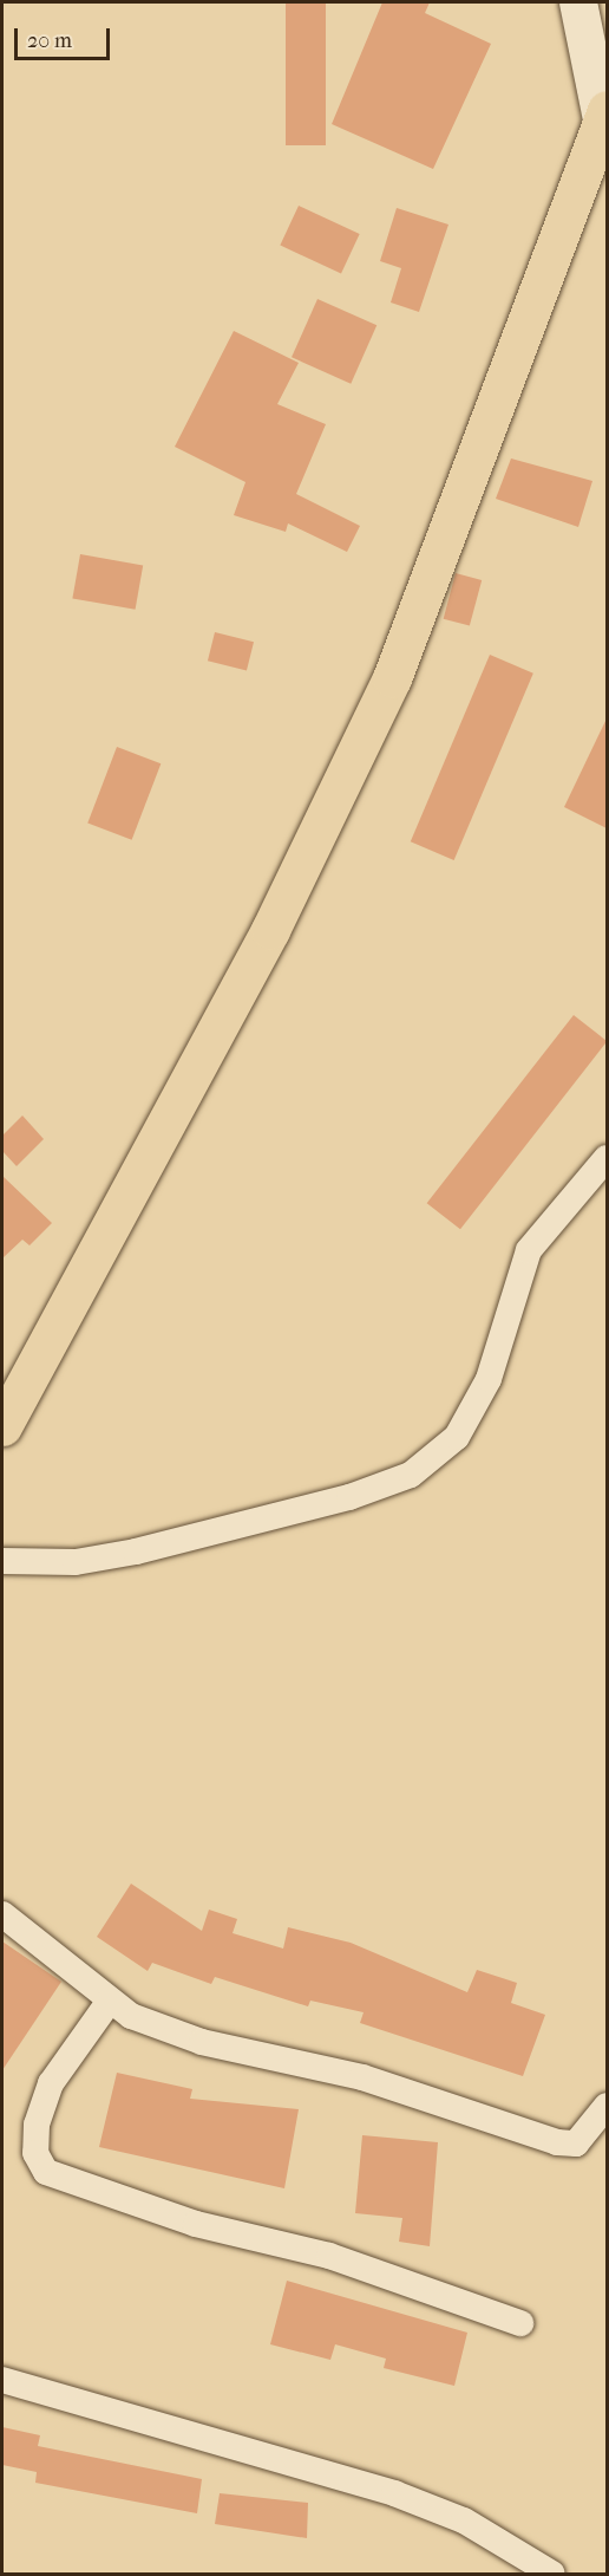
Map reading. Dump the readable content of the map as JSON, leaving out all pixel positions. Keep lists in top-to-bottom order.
{
  "scale_bar": "20 m"
}
